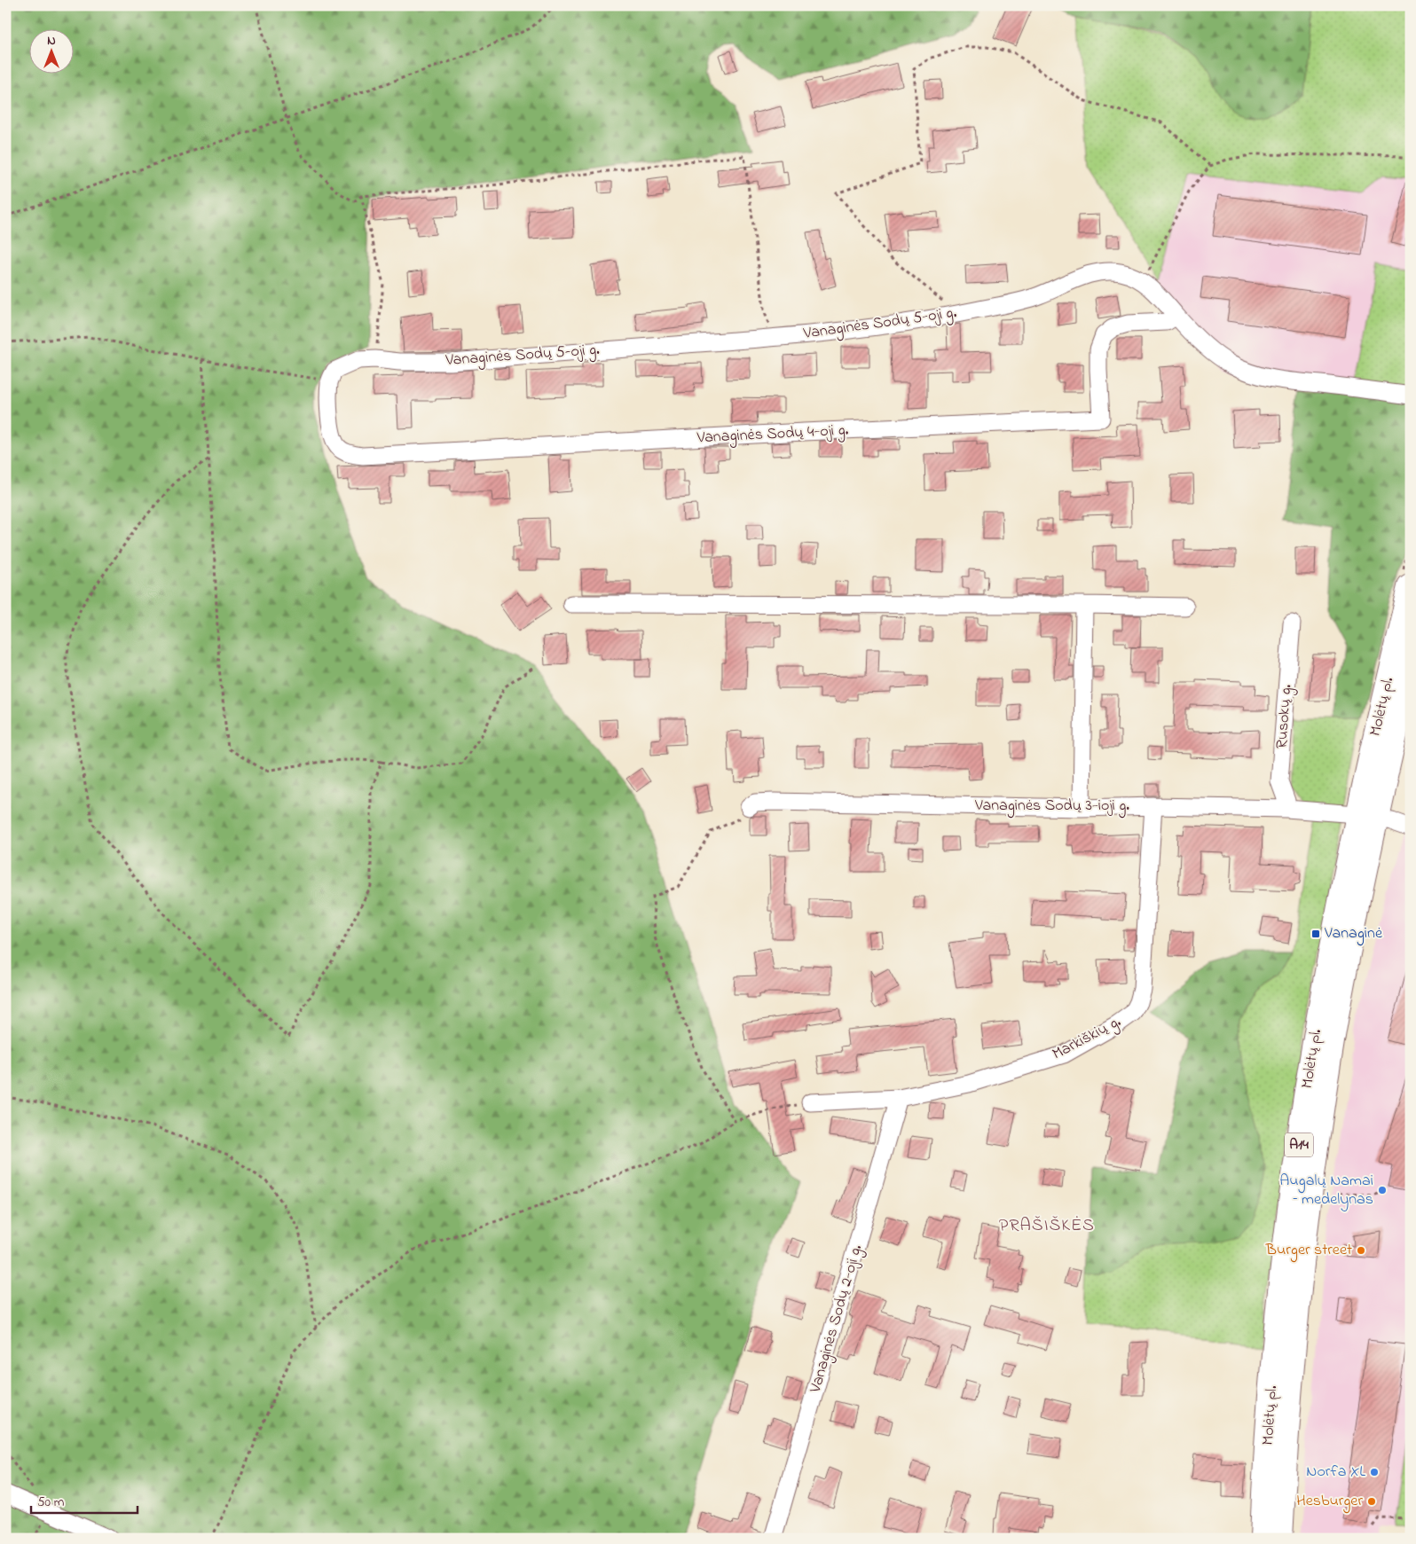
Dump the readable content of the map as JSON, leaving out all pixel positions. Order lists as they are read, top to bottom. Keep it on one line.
{"streets":{"highway":["Molėtų pl.","A14"],"street":["Vanaginės Sodų 5-oji g.","Vanaginės Sodų 4-oji g.","Rusokų g.","Vanaginės Sodų 3-ioji g.","Markiškių g.","Vanaginės Sodų 2-oji g."]},"crossings":[["Vanaginės Sodų 5-oji g.","Vanaginės Sodų 4-oji g."],["Molėtų pl.","Vanaginės Sodų 3-ioji g."],["Rusokų g.","Vanaginės Sodų 3-ioji g."],["Vanaginės Sodų 3-ioji g.","Markiškių g."],["Markiškių g.","Vanaginės Sodų 2-oji g."]],"districts":["PRAŠIŠKĖS"],"places":{"transit":["Vanaginė"],"other":["Augalų Namai – medelynas","Burger street","Norfa XL","Hesburger"]},"scale_bar":"50 m","north":"top"}
